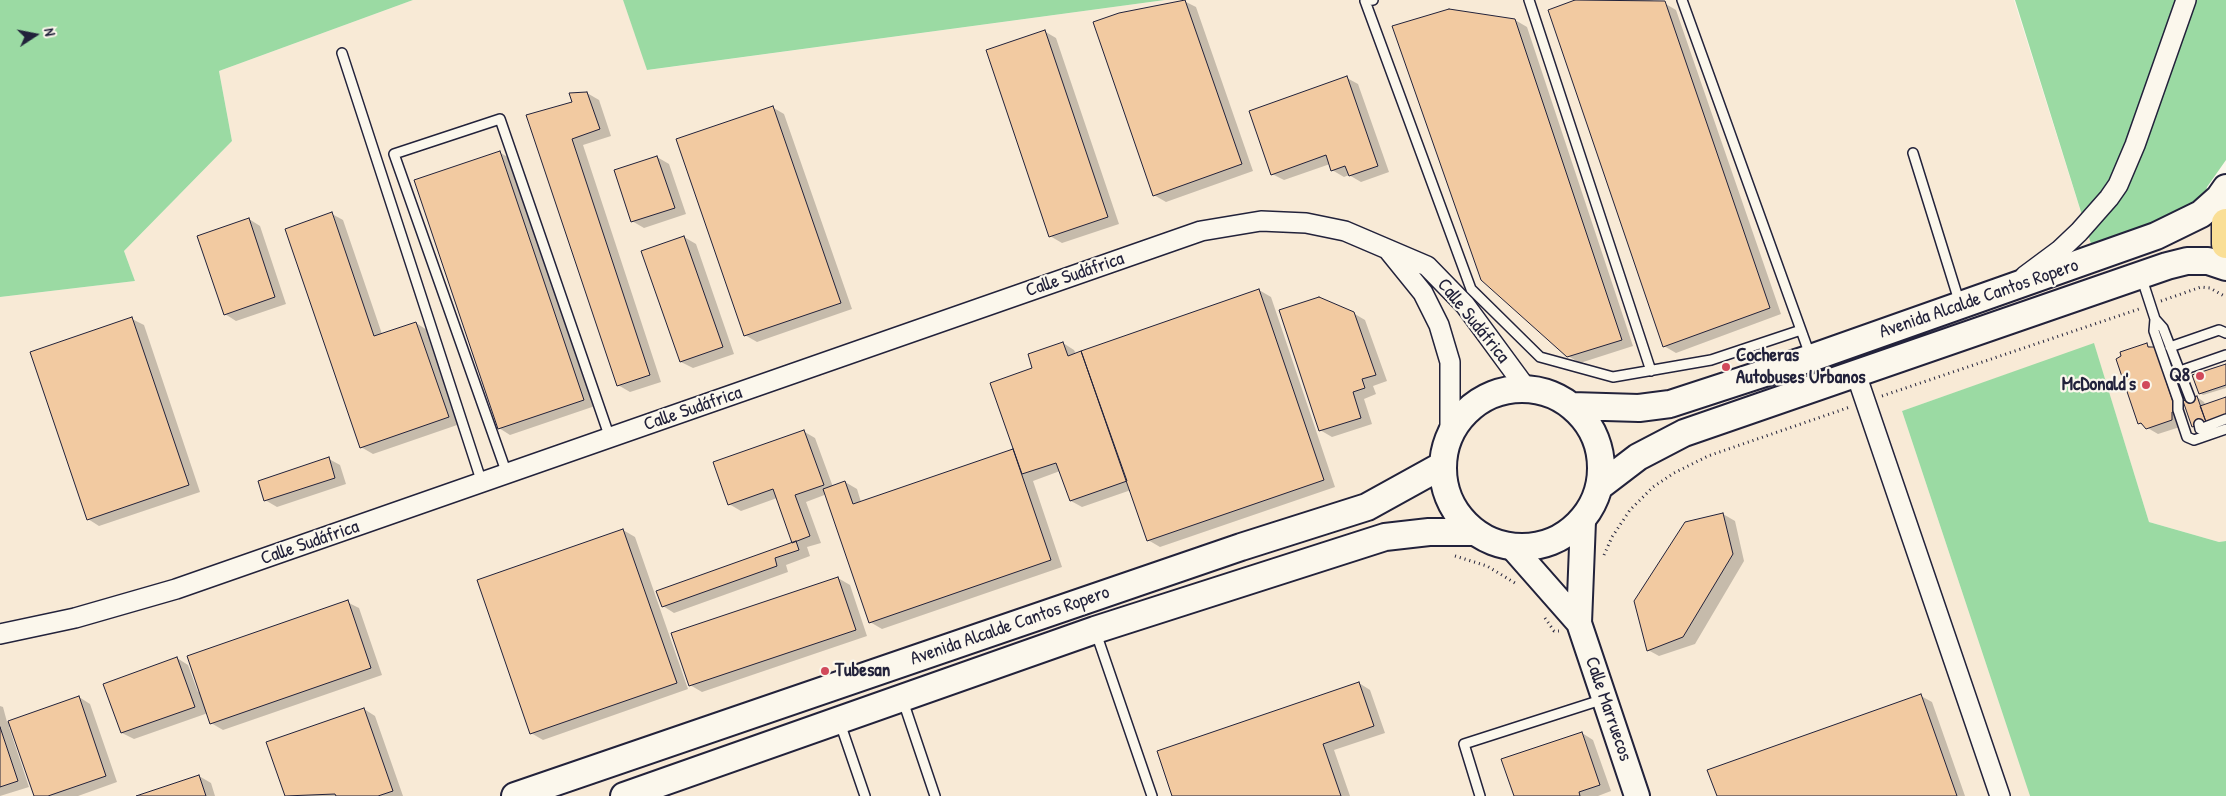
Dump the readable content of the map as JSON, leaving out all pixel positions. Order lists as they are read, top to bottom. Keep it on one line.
{"streets":{"main road":["Avenida Alcalde Cantos Ropero"],"street":["Calle Sudáfrica","Calle Marruecos"]},"crossings":[["Calle Sudáfrica","Avenida Alcalde Cantos Ropero"],["Calle Sudáfrica","Calle Marruecos"],["Avenida Alcalde Cantos Ropero","Calle Marruecos"]],"places":["Cocheras Autobuses Urbanos","Q8","McDonald's","Tubesan"],"north":"right"}
